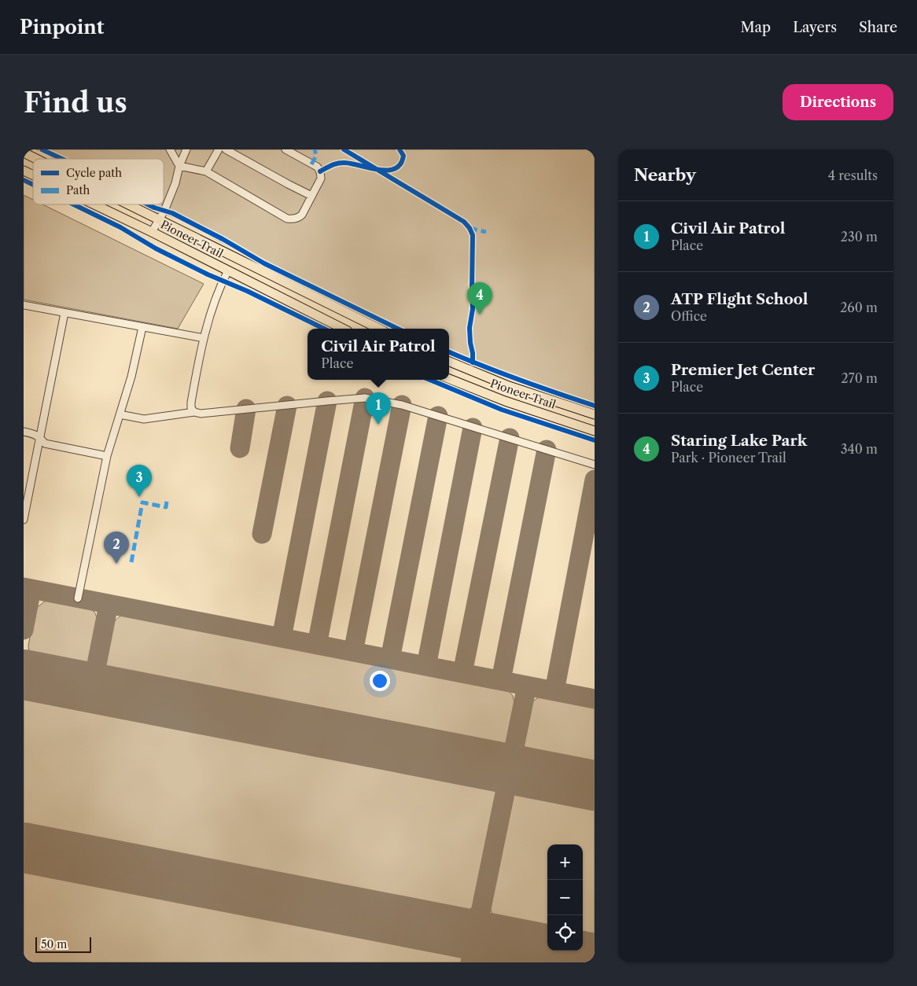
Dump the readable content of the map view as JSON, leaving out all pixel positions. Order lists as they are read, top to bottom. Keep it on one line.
{"streets":{"main road":["Pioneer Trail"]},"legend":["Cycle path","Path"],"scale_bar":"50 m","page":{"header":"Pinpoint","nav":["Map","Layers","Share"],"buttons":"Directions","title":"Find us","heading":["Nearby","4 results"],"list":[{"mark":"1","name":"Civil Air Patrol","note":"Place","value":"230 m"},{"mark":"2","name":"ATP Flight School","note":"Office","value":"260 m"},{"mark":"3","name":"Premier Jet Center","note":"Place","value":"270 m"},{"mark":"4","name":"Staring Lake Park","note":"Park · Pioneer Trail","value":"340 m"}],"pins":["4","1","3","2"],"popup":["Civil Air Patrol","Place"],"map_buttons":["+","−"],"scale":"50 m"}}
